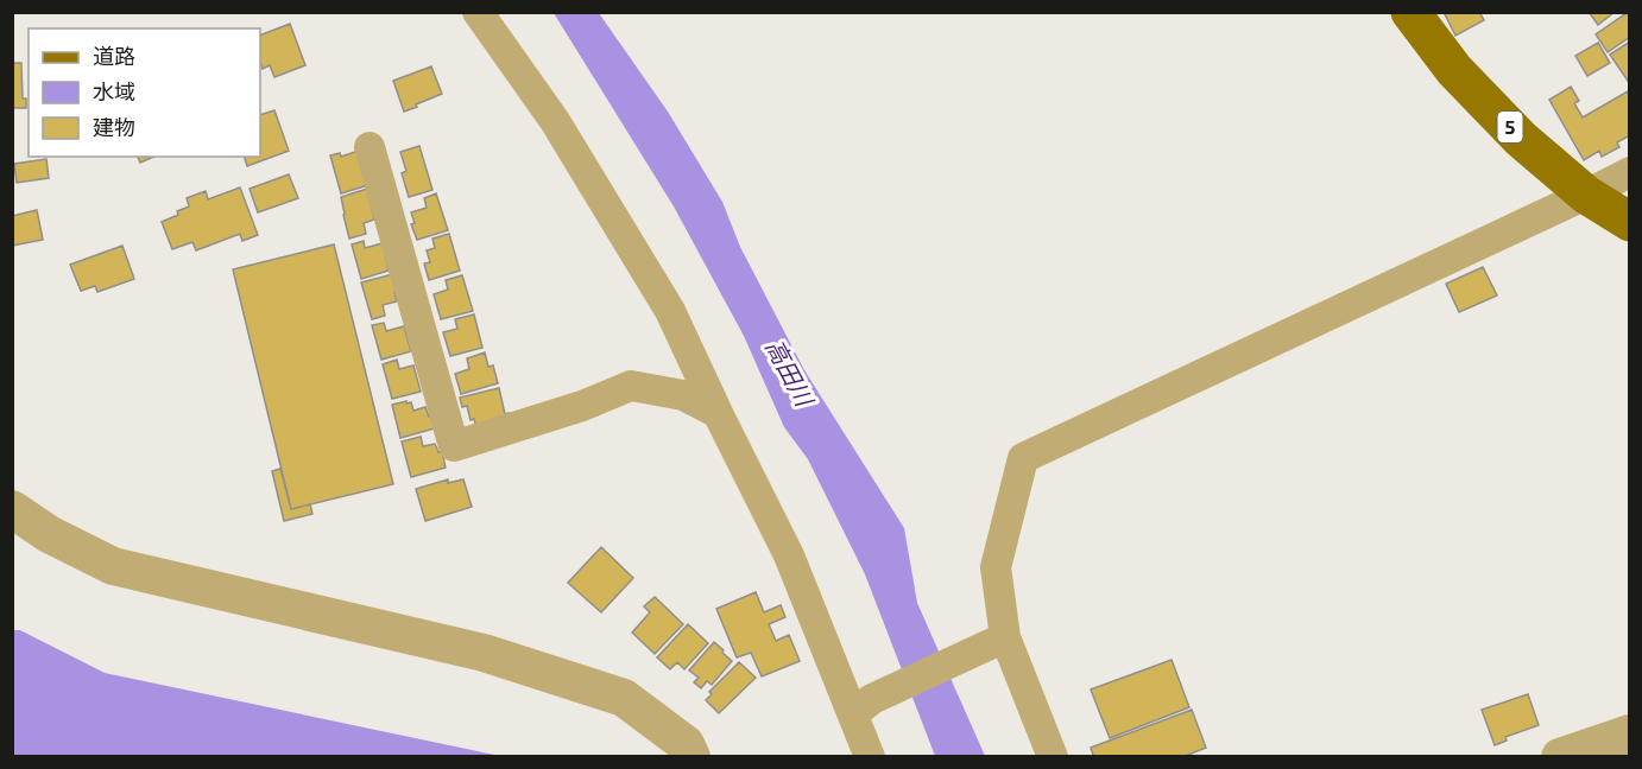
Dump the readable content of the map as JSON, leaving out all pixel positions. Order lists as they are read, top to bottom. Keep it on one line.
{"streets":{"main road":["5"]},"water":["高田川"],"legend":["道路","水域","建物"]}
